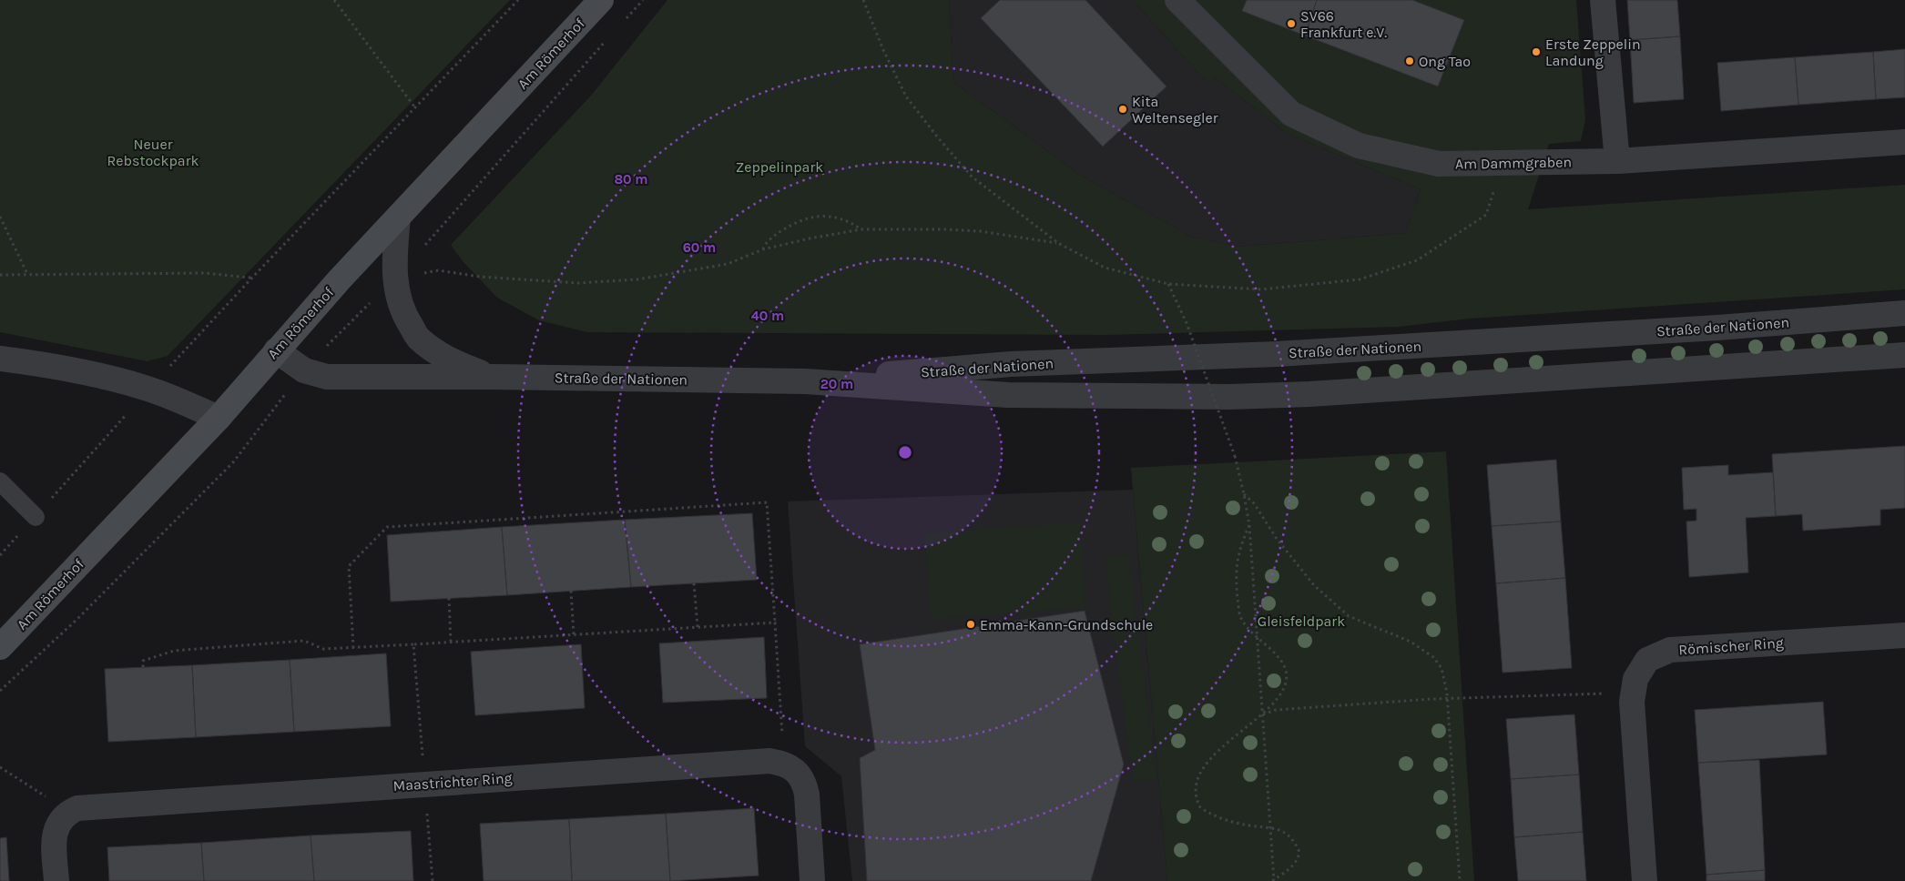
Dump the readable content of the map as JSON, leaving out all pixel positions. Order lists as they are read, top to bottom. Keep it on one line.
{"streets":{"main road":["Am Römerhof"],"street":["Am Dammgraben","Straße der Nationen","Römischer Ring","Maastrichter Ring"]},"crossings":[["Am Römerhof","Straße der Nationen"]],"parks":["Neuer Rebstockpark","Zeppelinpark","Gleisfeldpark"],"places":["SV66 Frankfurt e.V.","Erste Zeppelin Landung","Ong Tao","Kita Weltensegler","Emma-Kann-Grundschule"],"rings":["80 m","60 m","40 m","20 m"]}
